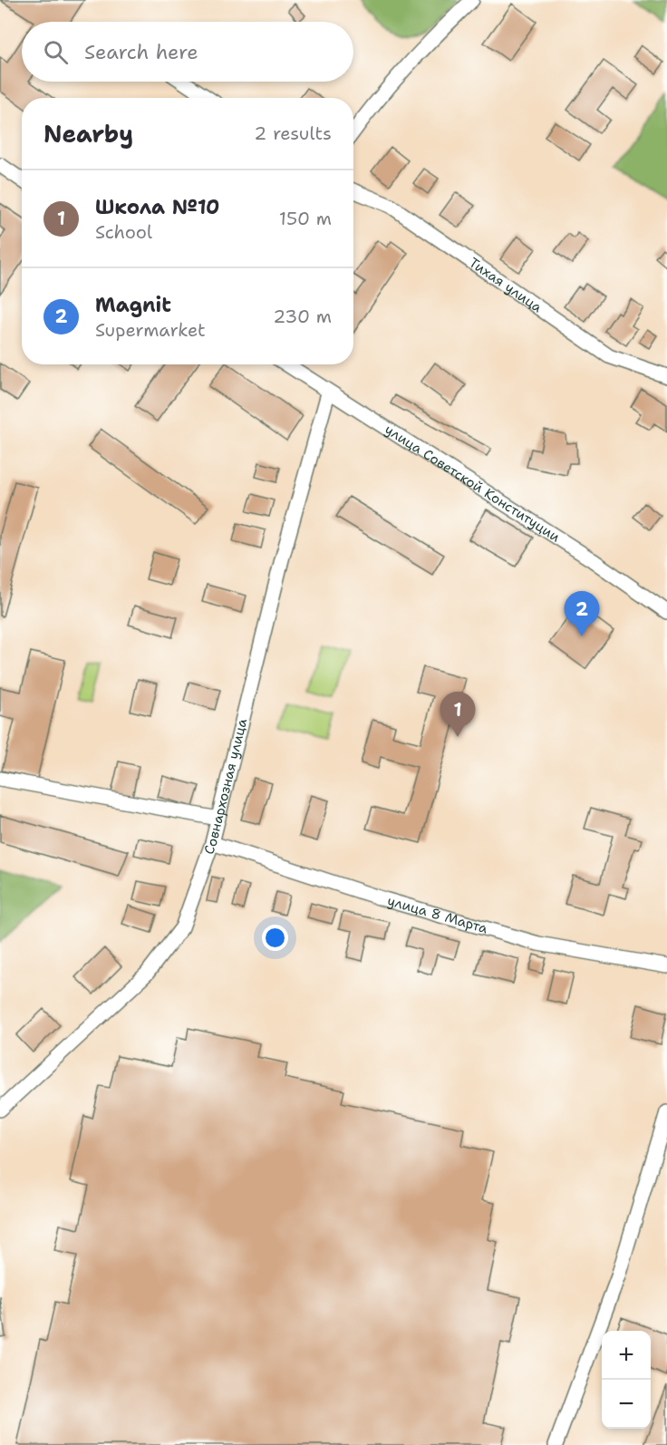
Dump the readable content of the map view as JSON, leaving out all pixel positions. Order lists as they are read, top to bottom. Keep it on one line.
{"streets":{"street":["Тихая улица","улица Советской Конституции","Совнархозная улица","улица 8 Марта"]},"crossings":[["улица Советской Конституции","Совнархозная улица"],["Совнархозная улица","улица 8 Марта"]],"page":{"search":"Search here","heading":["Nearby","2 results"],"list":[{"mark":"1","name":"Школа №10","note":"School","value":"150 m"},{"mark":"2","name":"Magnit","note":"Supermarket","value":"230 m"}],"pins":["2","1"],"map_buttons":["+","−"]}}
